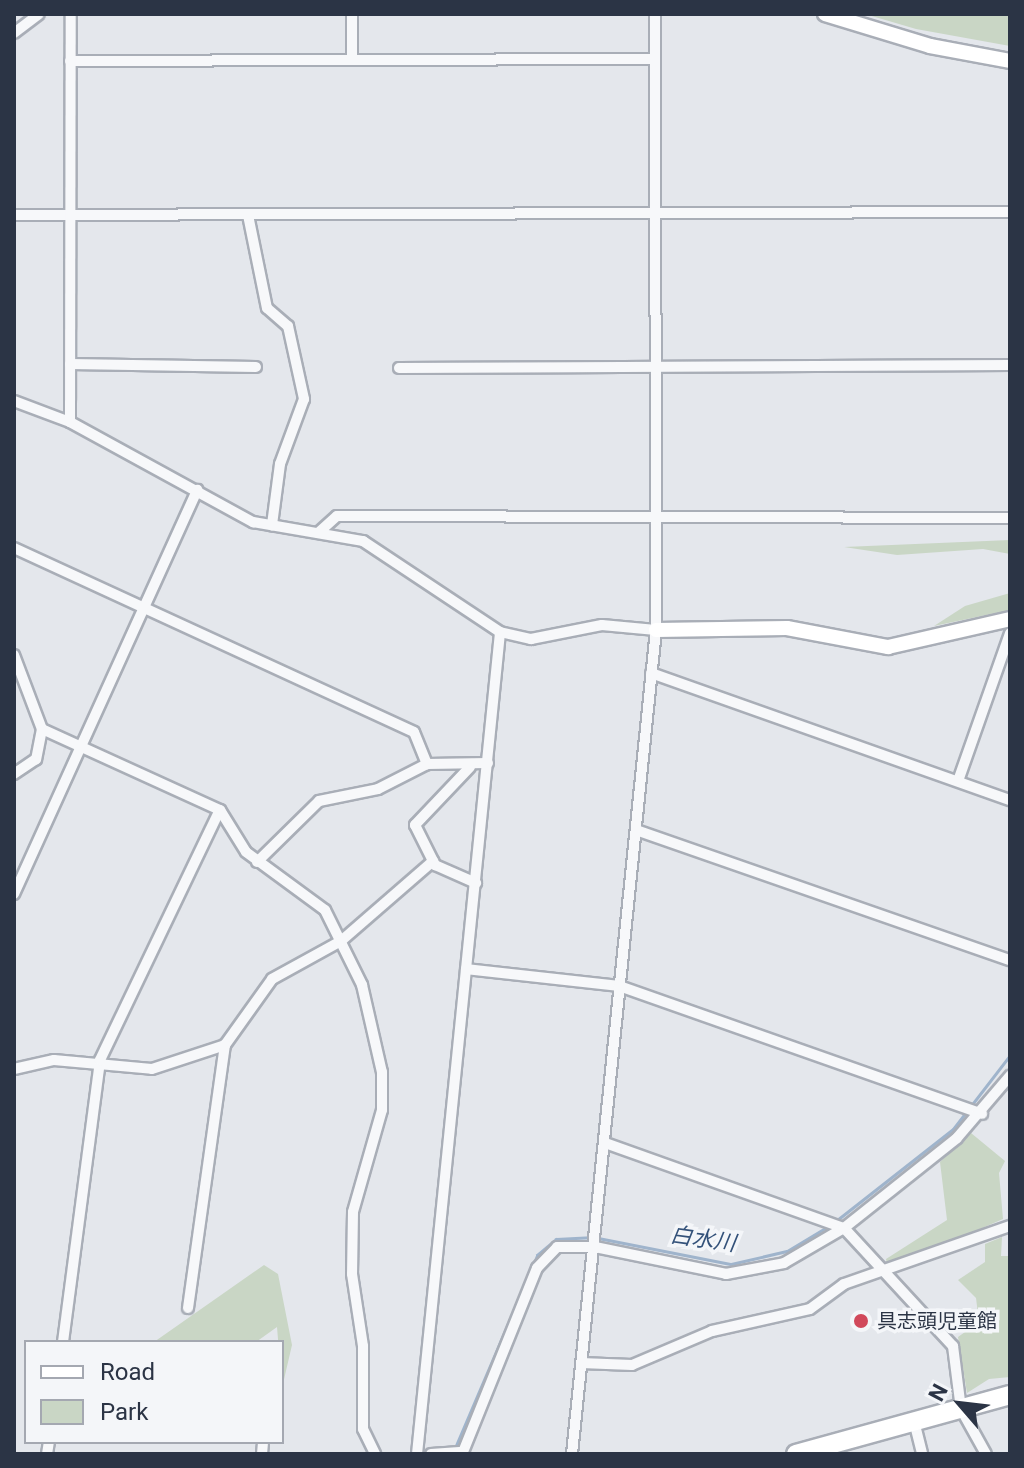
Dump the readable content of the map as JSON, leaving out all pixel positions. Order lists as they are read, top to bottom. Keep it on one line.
{"water":["白水川"],"places":["具志頭児童館"],"legend":["Road","Park"],"north":"top left"}
